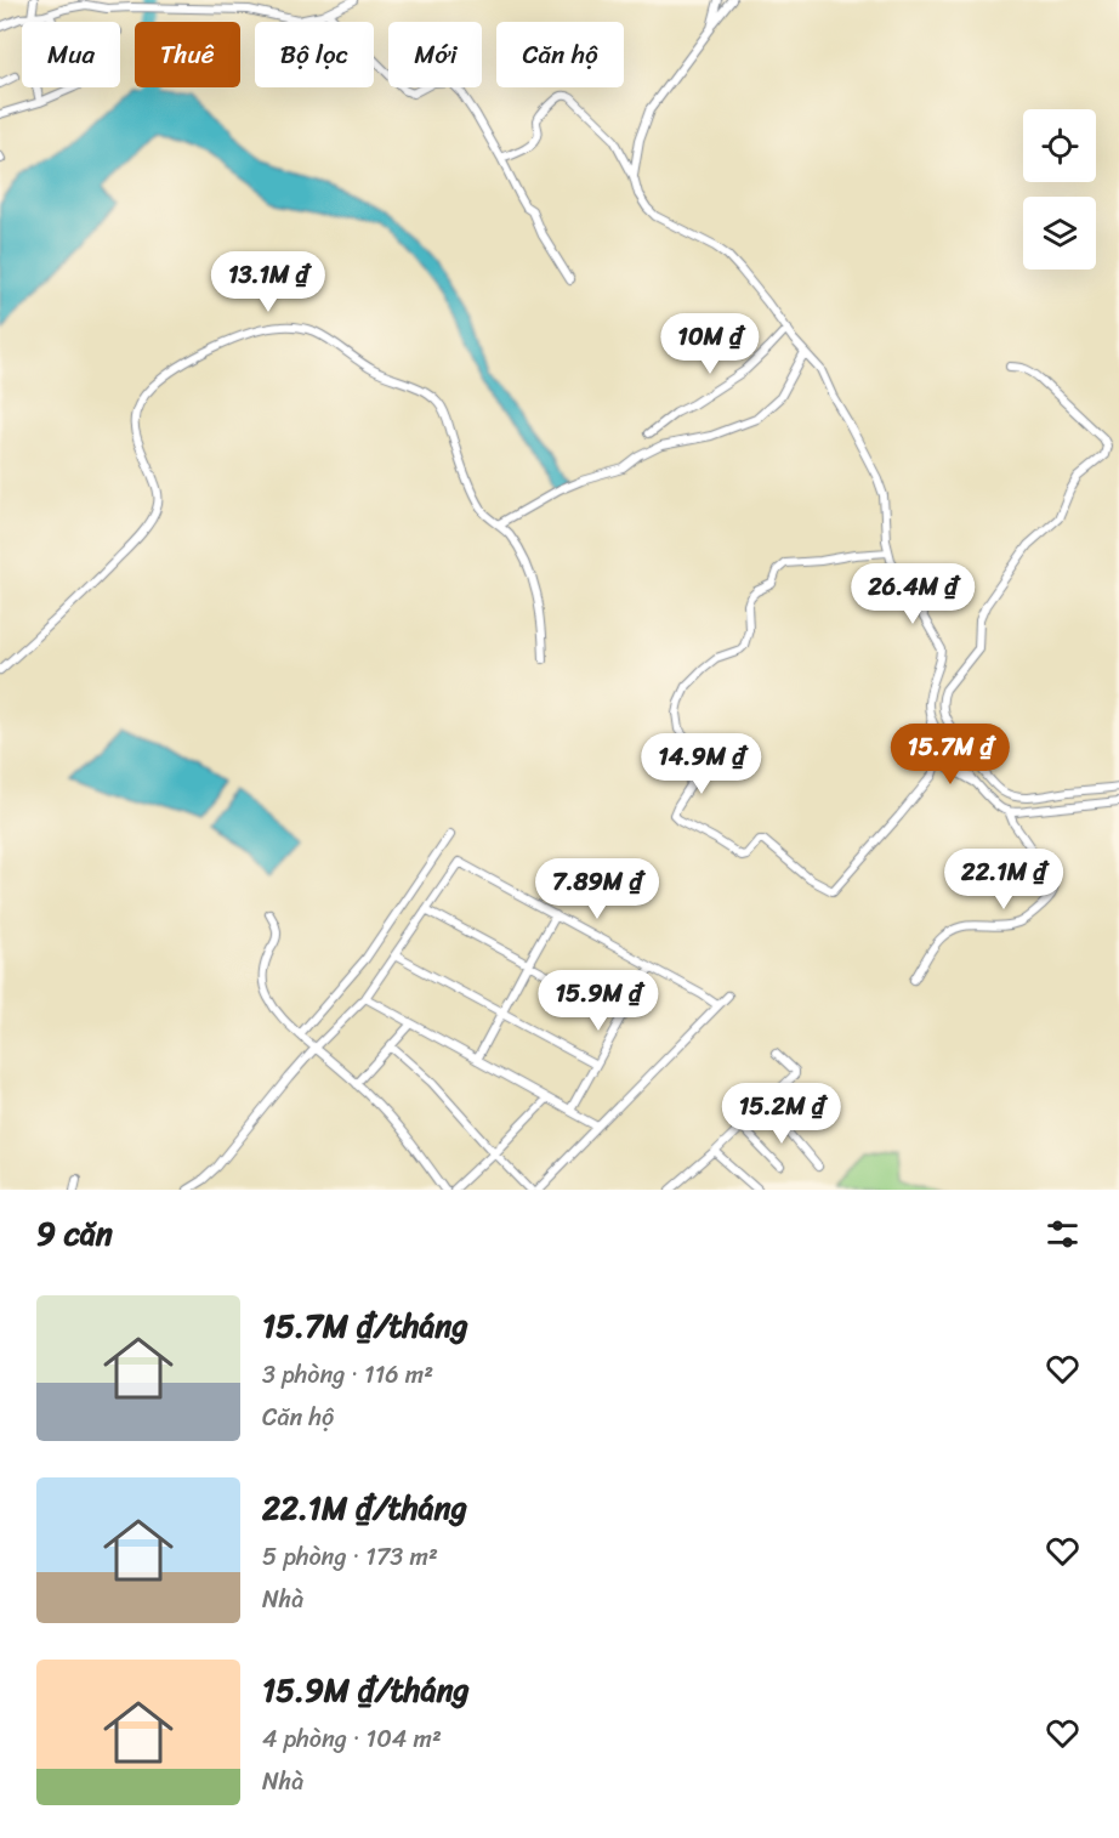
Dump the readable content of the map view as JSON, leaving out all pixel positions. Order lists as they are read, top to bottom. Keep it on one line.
{"page":{"chip":["Mua","Thuê","Bộ lọc","Mới","Căn hộ"],"price":["13.1M ₫","10M ₫","26.4M ₫","15.7M ₫","14.9M ₫","22.1M ₫","7.89M ₫","15.9M ₫","15.2M ₫"],"heading":"9 căn","list":[{"name":"15.7M ₫/tháng","note":"3 phòng · 116 m² · Căn hộ"},{"name":"22.1M ₫/tháng","note":"5 phòng · 173 m² · Nhà"},{"name":"15.9M ₫/tháng","note":"4 phòng · 104 m² · Nhà"}]}}
